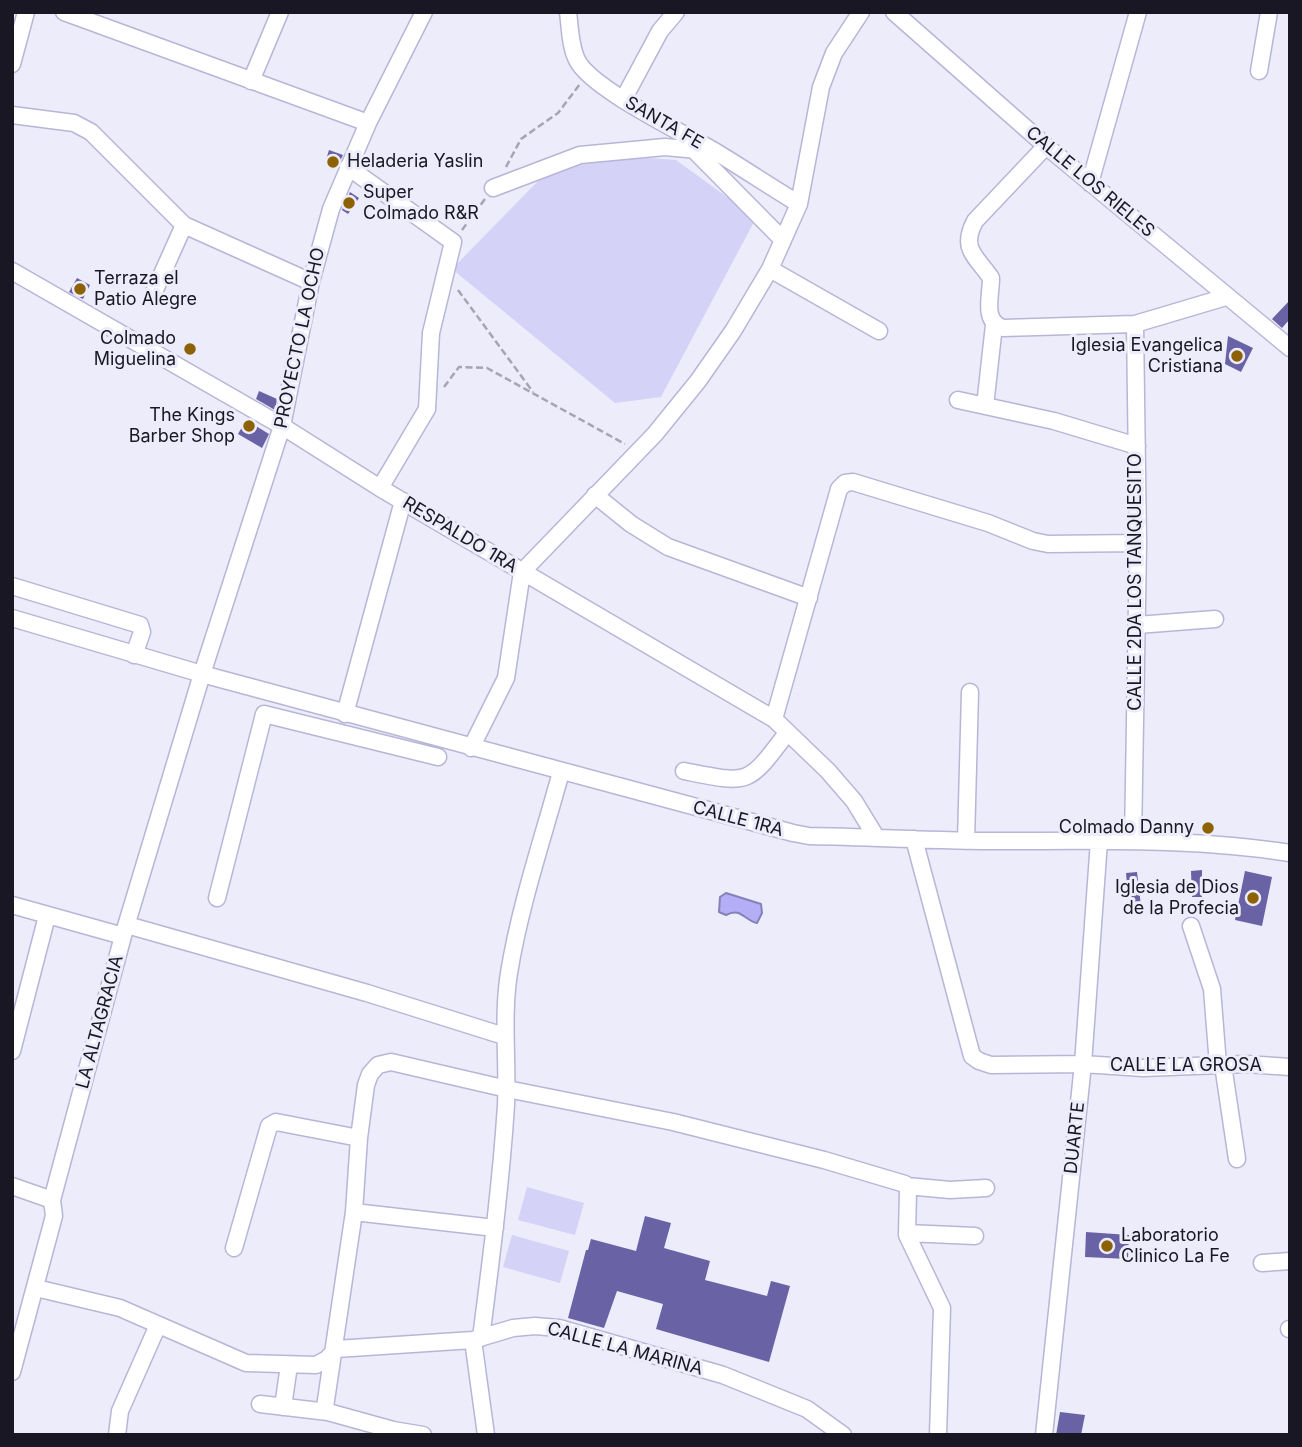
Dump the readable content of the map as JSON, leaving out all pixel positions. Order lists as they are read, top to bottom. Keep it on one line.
{"streets":{"street":["SANTA FE","CALLE LOS RIELES","PROYECTO LA OCHO","RESPALDO 1RA","CALLE 2DA LOS TANQUESITO","CALLE 1RA","LA ALTAGRACIA","CALLE LA GROSA","DUARTE","CALLE LA MARINA"]},"crossings":[["PROYECTO LA OCHO","RESPALDO 1RA"],["PROYECTO LA OCHO","CALLE 1RA"],["PROYECTO LA OCHO","LA ALTAGRACIA"],["RESPALDO 1RA","CALLE 1RA"],["CALLE 2DA LOS TANQUESITO","CALLE 1RA"],["CALLE 1RA","LA ALTAGRACIA"],["CALLE 1RA","CALLE LA GROSA"],["CALLE 1RA","DUARTE"],["LA ALTAGRACIA","CALLE LA MARINA"],["CALLE LA GROSA","DUARTE"]],"places":["Heladeria Yaslin","Super Colmado R&R","Terraza el Patio Alegre","Colmado Miguelina","Iglesia Evangelica Cristiana","The Kings Barber Shop","Colmado Danny","Iglesia de Dios de la Profecia","Laboratorio Clinico La Fe"]}
